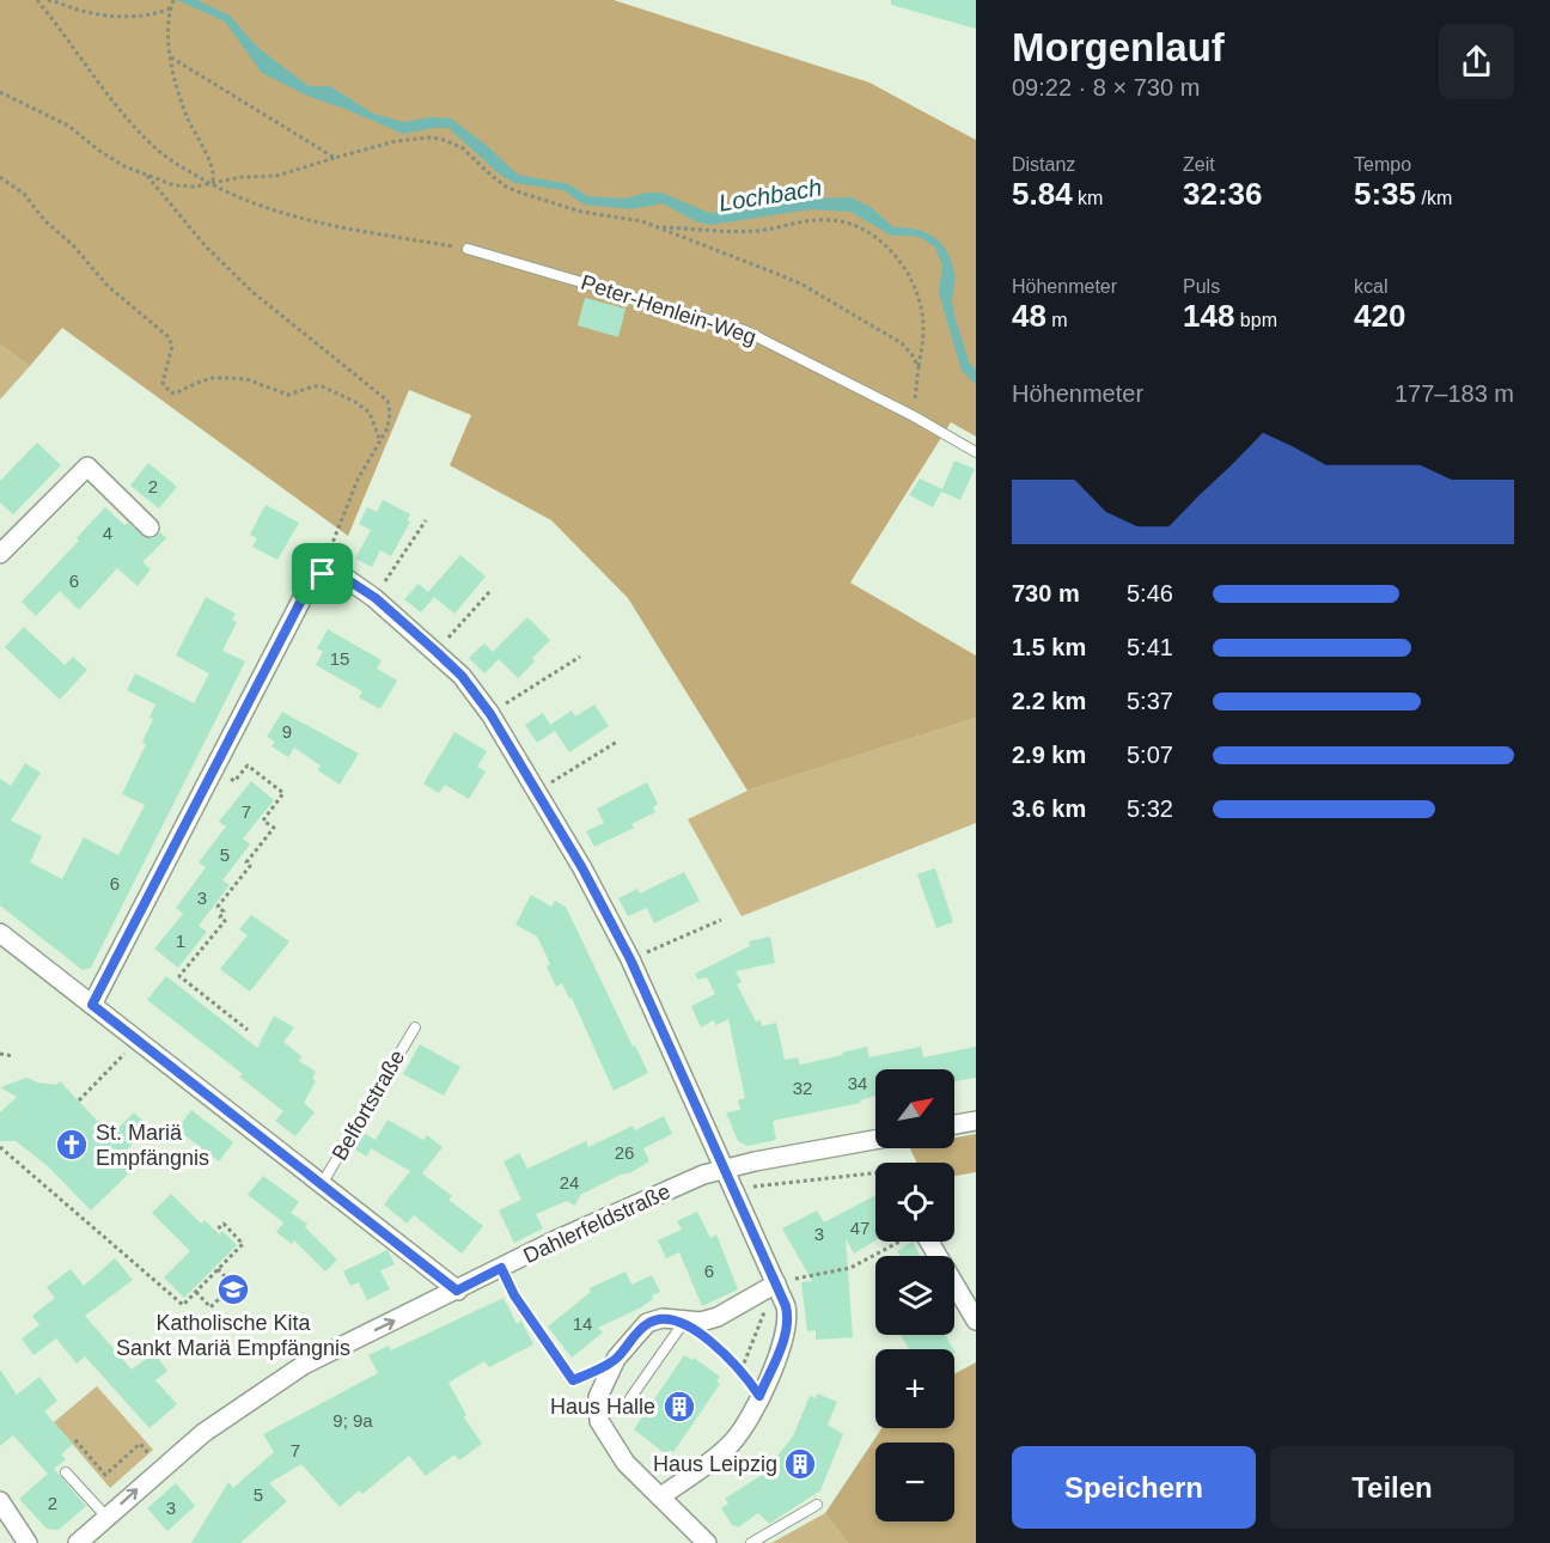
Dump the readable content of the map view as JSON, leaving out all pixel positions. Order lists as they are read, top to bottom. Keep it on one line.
{"streets":{"street":["Dahlerfeldstraße"],"lane":["Peter-Henlein-Weg","Belfortstraße"]},"one_way":["Dahlerfeldstraße"],"water":["Lochbach"],"places":{"church":["St. Mariä Empfängnis"],"school or university":["Katholische Kita Sankt Mariä Empfängnis"],"building":["Haus Halle","Haus Leipzig"]},"house_numbers":["2","4","6","15","9","7","5","6","3","1","34","32","26","24","47","3","6","14","9; 9a","7","5","2","3"],"north":"top right","page":{"heading":["Morgenlauf","09:22 · 8 × 730 m"],"stats":[["Distanz","5.84 km"],["Zeit","32:36"],["Tempo","5:35 /km"],["Höhenmeter","48 m"],["Puls","148 bpm"],["kcal","420"]],"chart":["Höhenmeter","177–183 m"],"list":[{"name":"730 m","note":"5:46"},{"name":"1.5 km","note":"5:41"},{"name":"2.2 km","note":"5:37"},{"name":"2.9 km","note":"5:07"},{"name":"3.6 km","note":"5:32"}],"map_buttons":["+","−"],"buttons":["Speichern","Teilen"]}}
